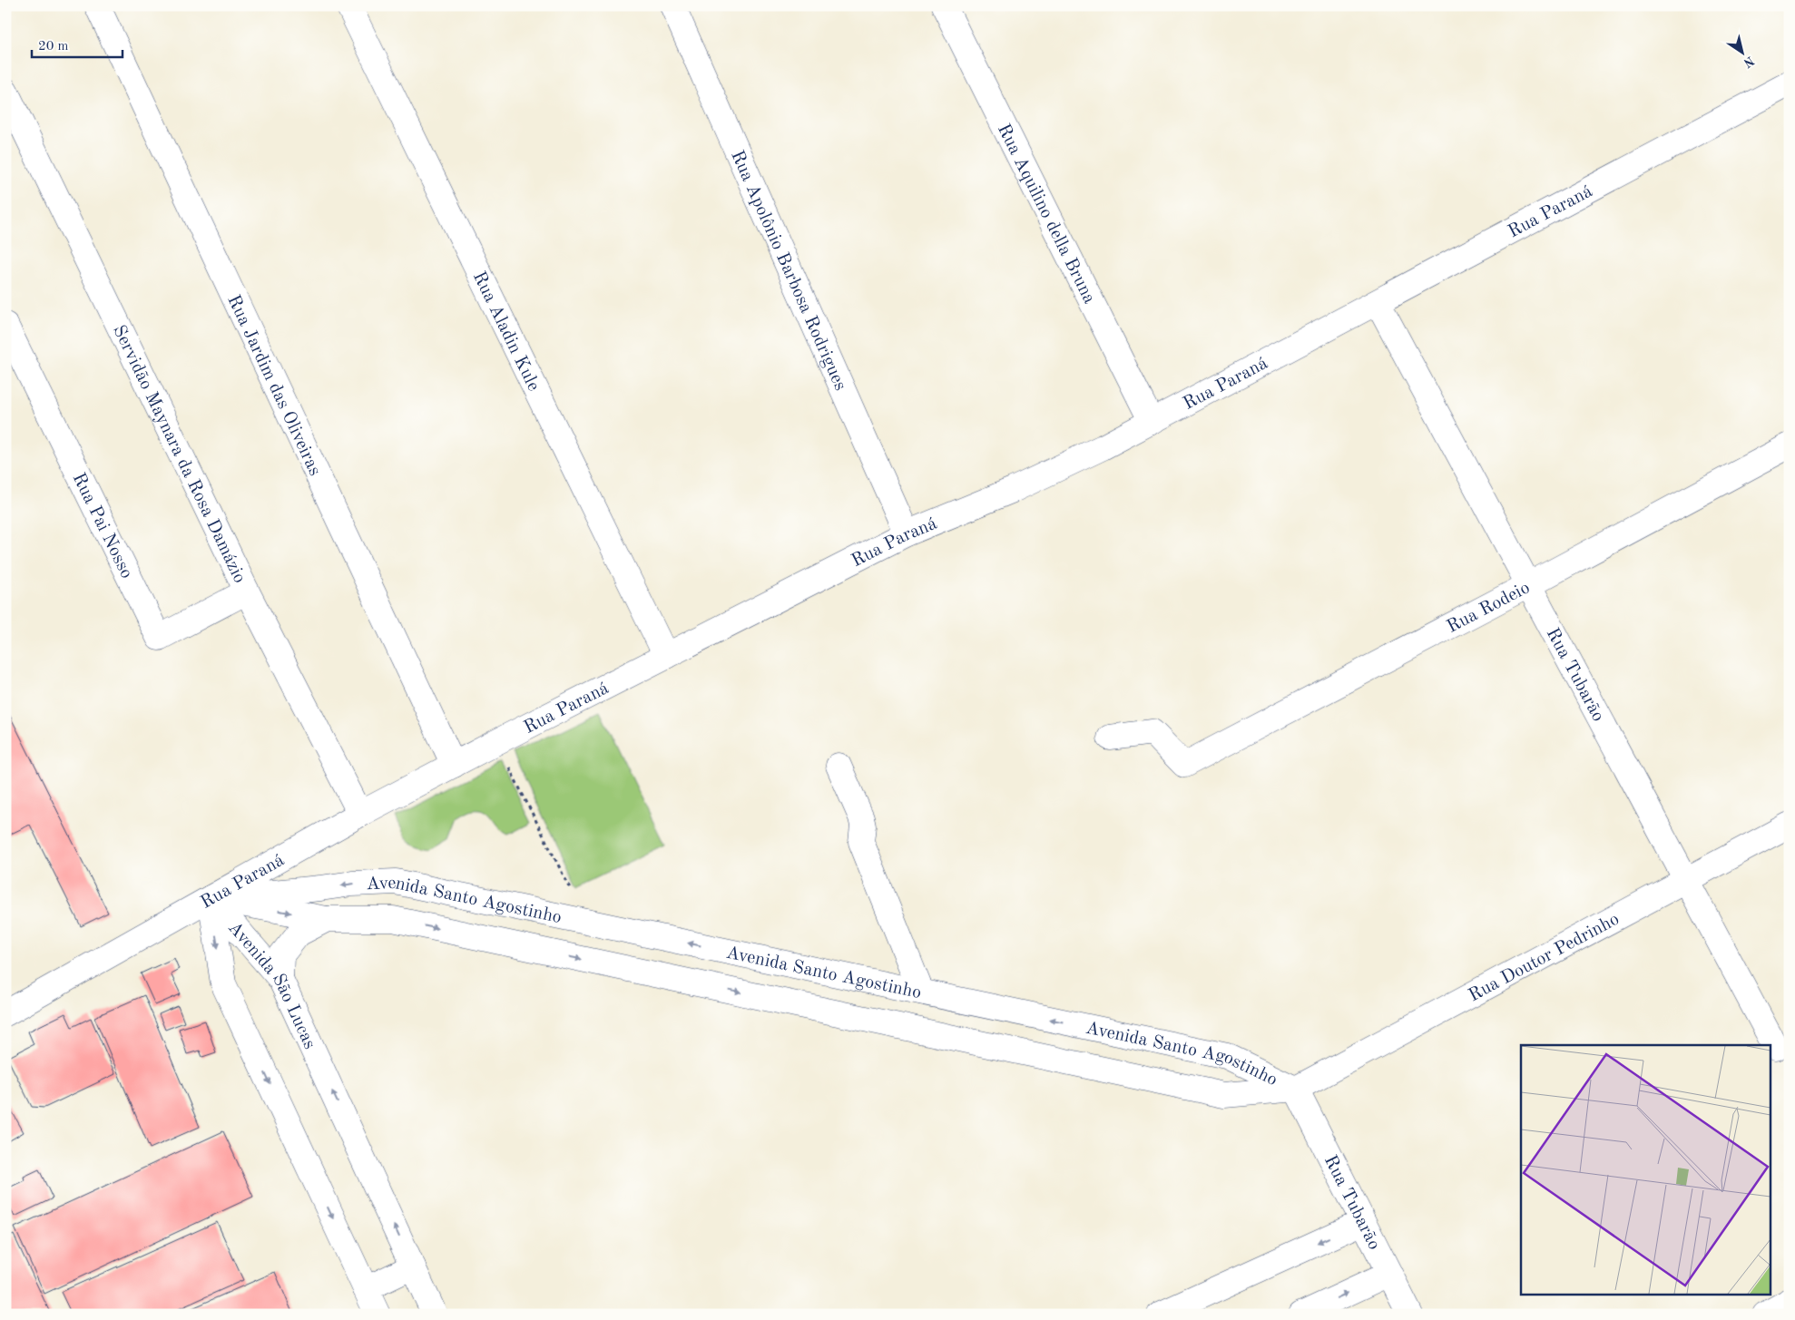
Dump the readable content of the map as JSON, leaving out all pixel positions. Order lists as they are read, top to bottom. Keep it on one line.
{"streets":{"street":["Rua Paraná","Rua Aquilino della Bruna","Rua Apolônio Barbosa Rodrigues","Rua Aladin Kule","Rua Jardim das Oliveiras","Servidão Maynara da Rosa Damázio","Rua Pai Nosso","Rua Rodeio","Rua Tubarão","Avenida Santo Agostinho","Rua Doutor Pedrinho","Avenida São Lucas"]},"crossings":[["Rua Paraná","Rua Aquilino della Bruna"],["Rua Paraná","Rua Apolônio Barbosa Rodrigues"],["Rua Paraná","Rua Aladin Kule"],["Rua Paraná","Rua Jardim das Oliveiras"],["Rua Paraná","Servidão Maynara da Rosa Damázio"],["Rua Paraná","Rua Tubarão"],["Rua Paraná","Avenida Santo Agostinho"],["Rua Paraná","Avenida São Lucas"],["Servidão Maynara da Rosa Damázio","Rua Pai Nosso"],["Rua Rodeio","Rua Tubarão"],["Rua Tubarão","Avenida Santo Agostinho"],["Rua Tubarão","Rua Doutor Pedrinho"],["Avenida Santo Agostinho","Rua Doutor Pedrinho"],["Avenida Santo Agostinho","Avenida São Lucas"]],"scale_bar":"20 m","north":"bottom right"}
